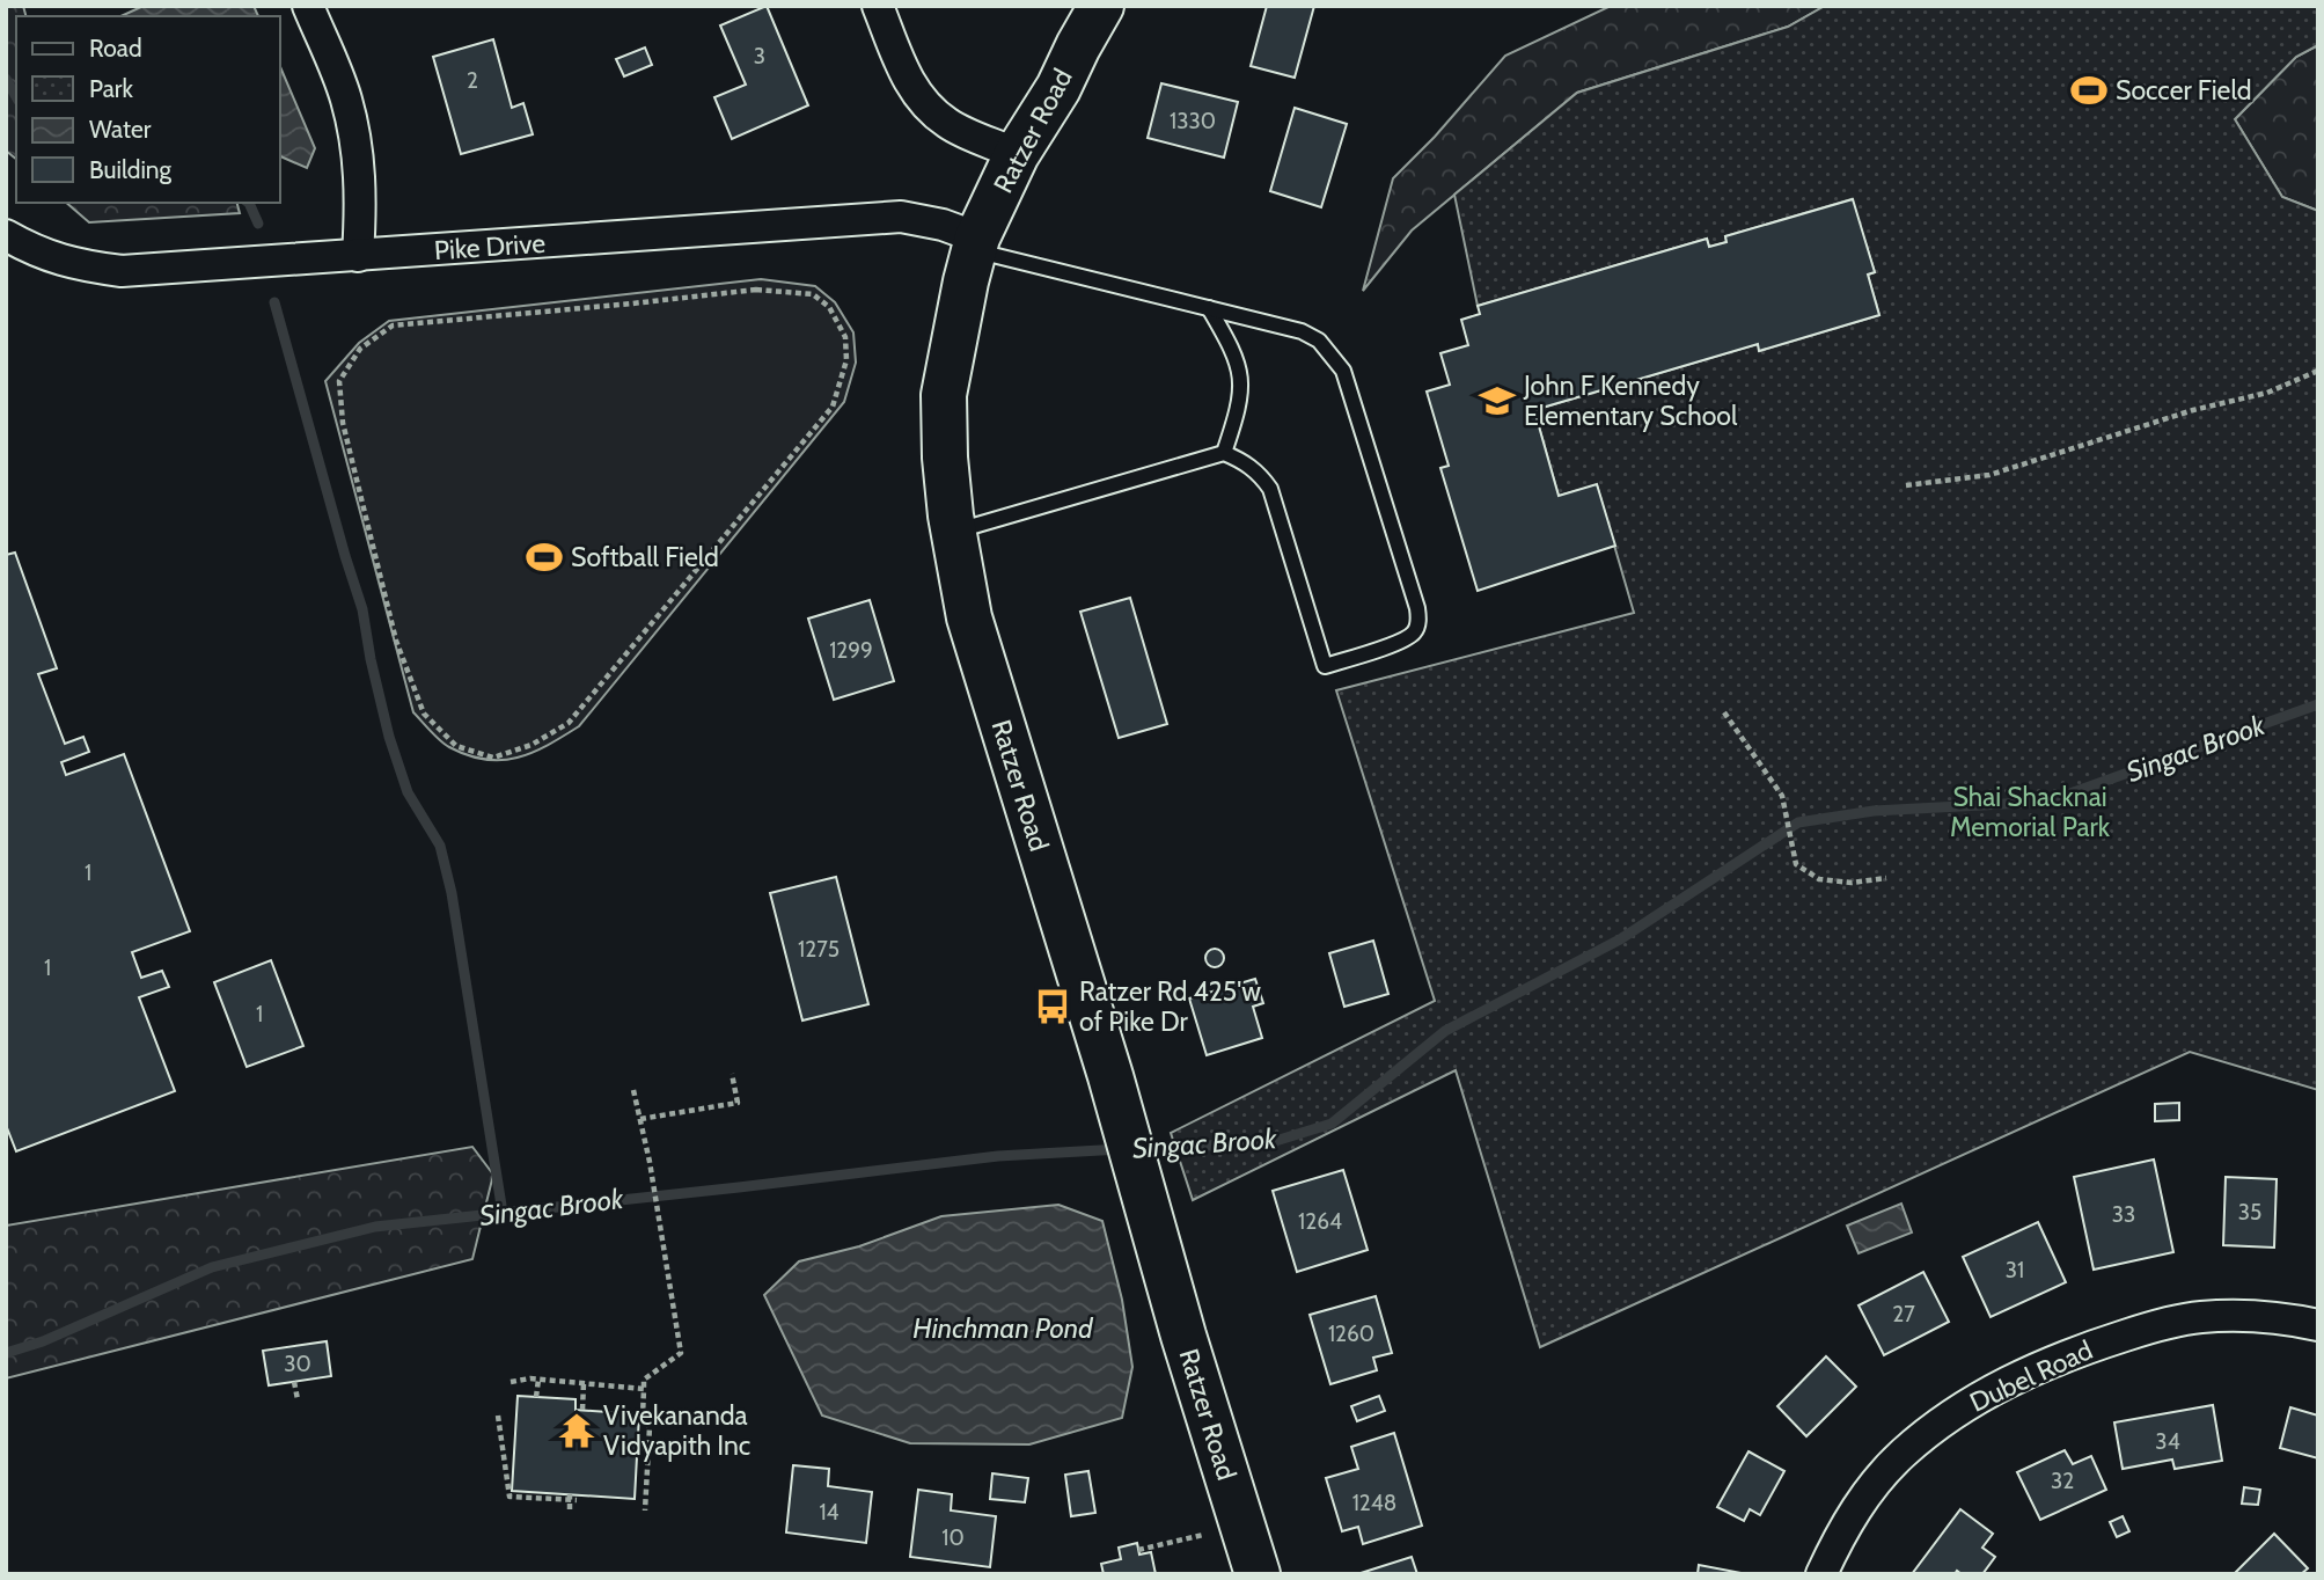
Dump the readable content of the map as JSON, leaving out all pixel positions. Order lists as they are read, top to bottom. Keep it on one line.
{"streets":{"main road":["Ratzer Road"],"street":["Pike Drive","Dubel Road"]},"crossings":[["Ratzer Road","Pike Drive"]],"water":["Singac Brook","Hinchman Pond"],"parks":["Shai Shacknai Memorial Park"],"places":{"sports":["Soccer Field","Softball Field"],"school or university":["John F Kennedy Elementary School"],"bus stop":["Ratzer Rd 425'w of Pike Dr"],"temple":["Vivekananda Vidyapith Inc"]},"house_numbers":["3","2","1330","1299","1","1275","1","1","35","33","1264","31","27","1260","30","34","32","1248","14","10"],"legend":["Road","Park","Water","Building"]}
